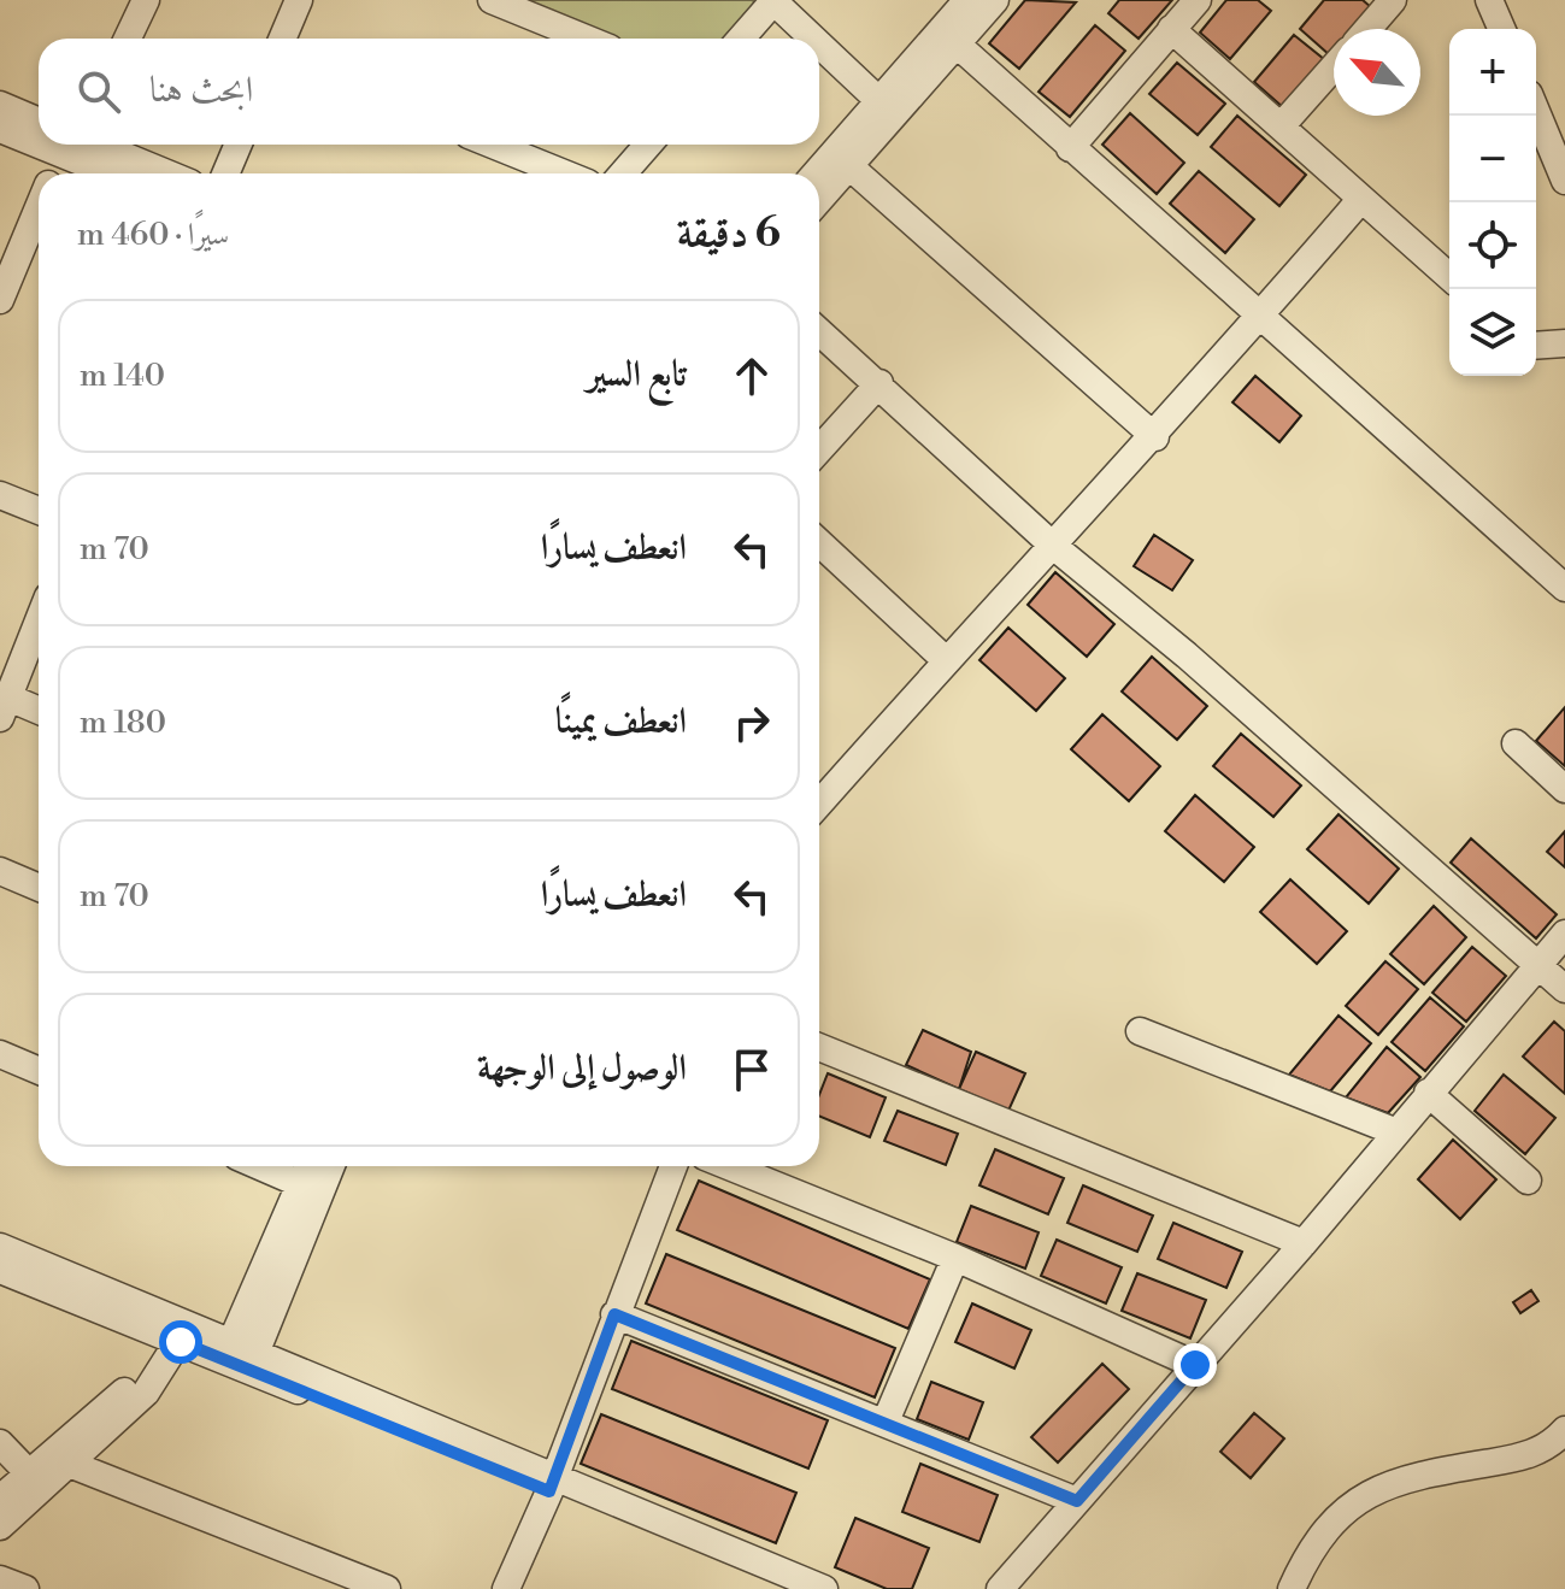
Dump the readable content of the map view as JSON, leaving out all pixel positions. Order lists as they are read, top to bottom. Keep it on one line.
{"north":"top left","page":{"map_buttons":["+","−"],"search":"ابحث هنا","heading":["6 دقيقة","سيرًا · 460 m"],"list":[["تابع السير","140 m"],["انعطف يسارًا","70 m"],["انعطف يمينًا","180 m"],["انعطف يسارًا","70 m"],"الوصول إلى الوجهة"]}}
